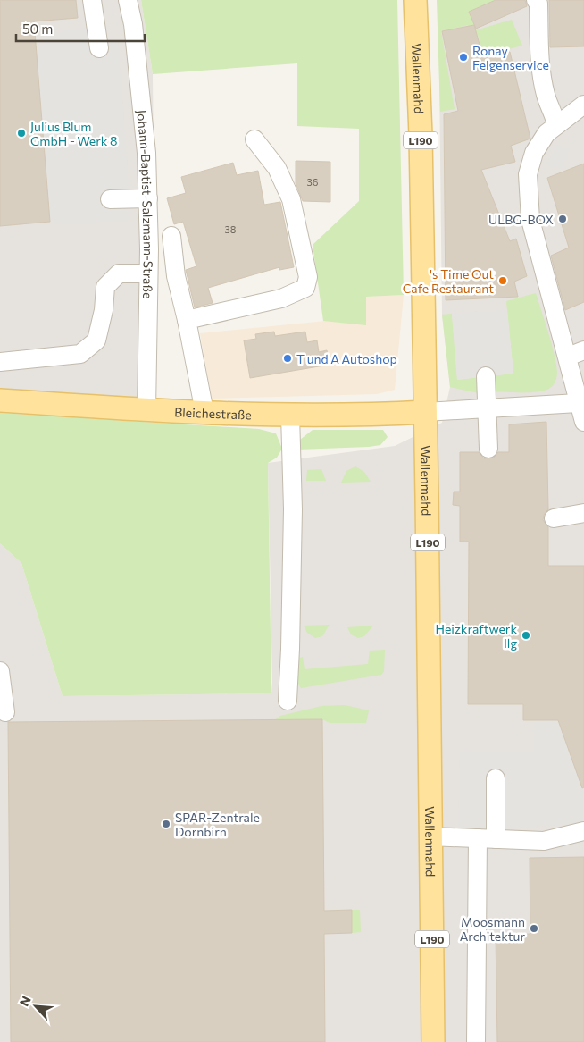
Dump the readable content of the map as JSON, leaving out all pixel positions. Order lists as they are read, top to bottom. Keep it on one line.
{"streets":{"main road":["Wallenmahd","L190","Bleichestraße"],"street":["Johann-Baptist-Salzmann-Straße"]},"crossings":[["Wallenmahd","Bleichestraße"],["Johann-Baptist-Salzmann-Straße","Bleichestraße"]],"places":["Ronay Felgenservice","Julius Blum GmbH - Werk 8","ULBG-BOX","'s Time Out Cafe Restaurant","T und A Autoshop","Heizkraftwerk Ilg","SPAR-Zentrale Dornbirn","Moosmann Architektur"],"house_numbers":["36","38"],"scale_bar":"50 m","north":"top left"}
